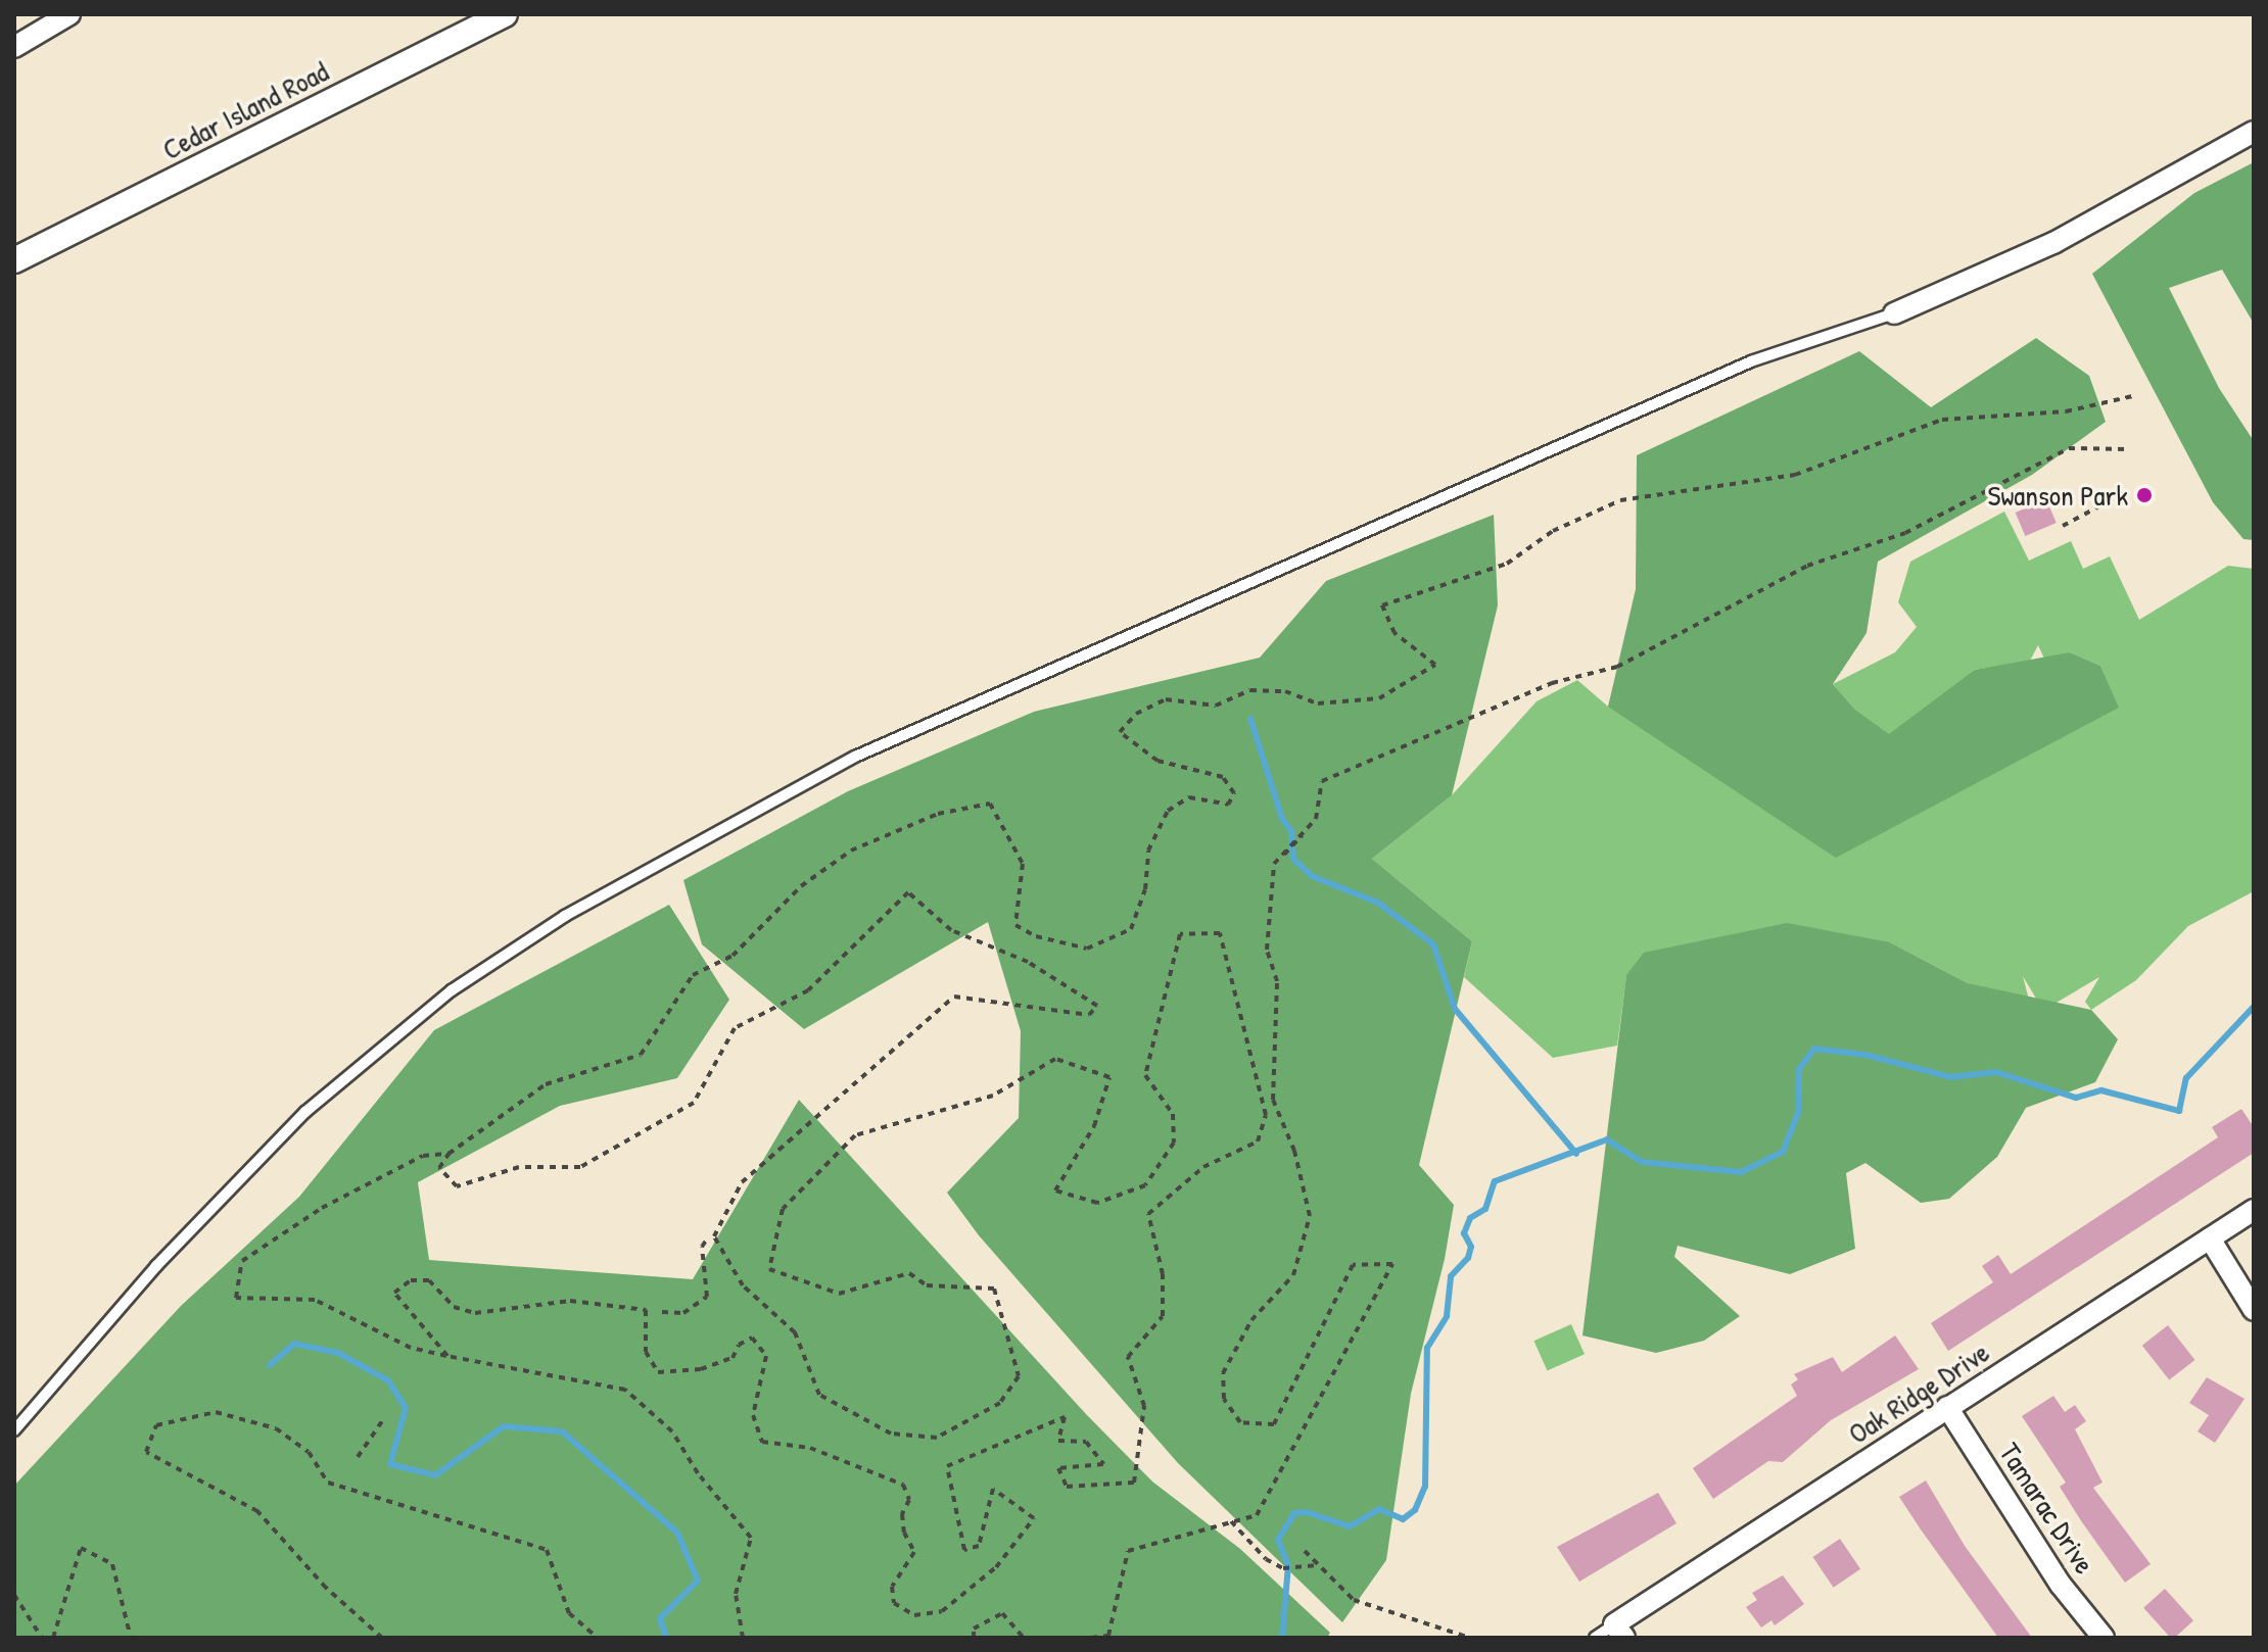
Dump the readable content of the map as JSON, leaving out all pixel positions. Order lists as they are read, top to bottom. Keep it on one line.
{"streets":{"street":["Cedar Island Road","Oak Ridge Drive","Tamarac Drive"]},"crossings":[["Oak Ridge Drive","Tamarac Drive"]],"places":["Swanson Park"]}
